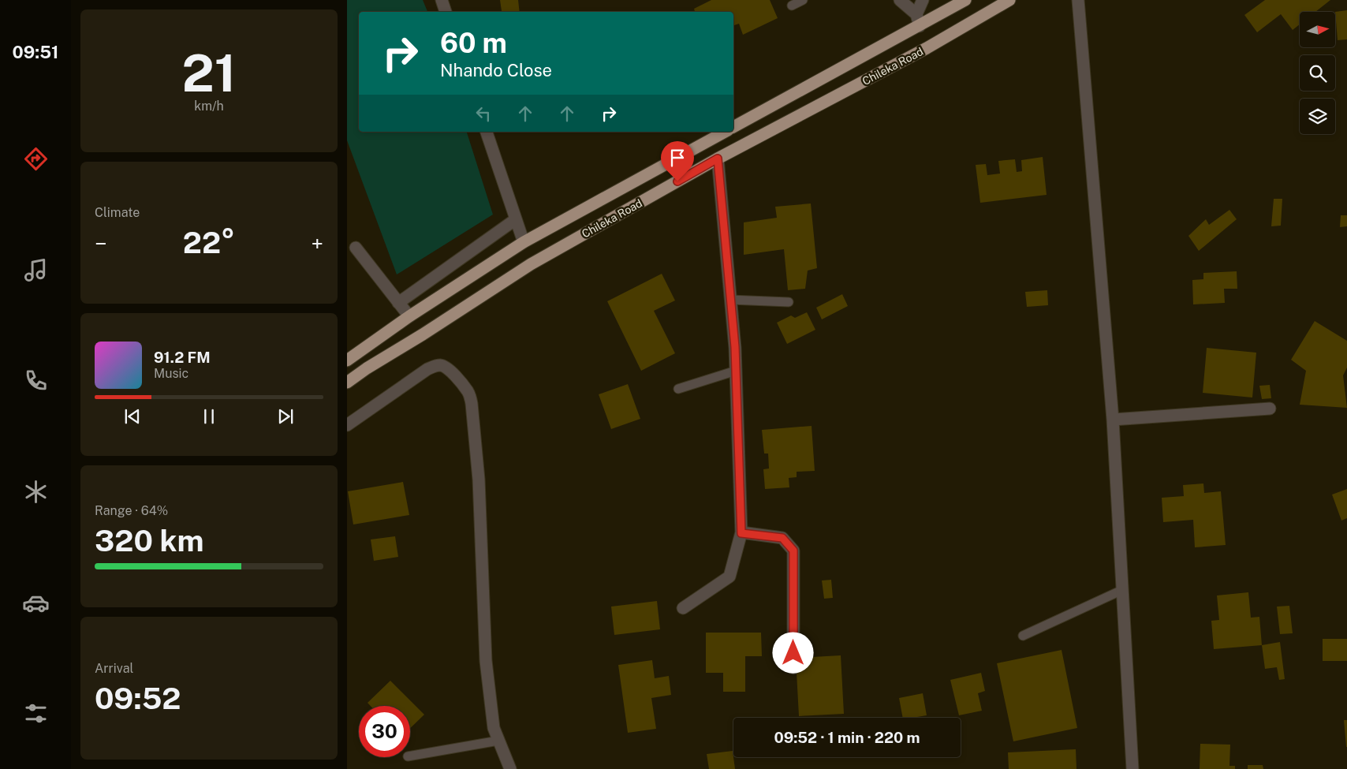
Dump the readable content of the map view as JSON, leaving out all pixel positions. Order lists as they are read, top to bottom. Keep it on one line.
{"streets":{"highway":["Chileka Road"]},"north":"right","page":{"tabs":"09:51","tile":[["21","km/h"],"Climate",["Range · 64%","320 km"],["Arrival","09:52"]],"turn":["60 m","Nhando Close"],"heat":["−","22°","+"],"song":["91.2 FM","Music"],"limit":"30","trip":"09:52 · 1 min · 220 m"}}
